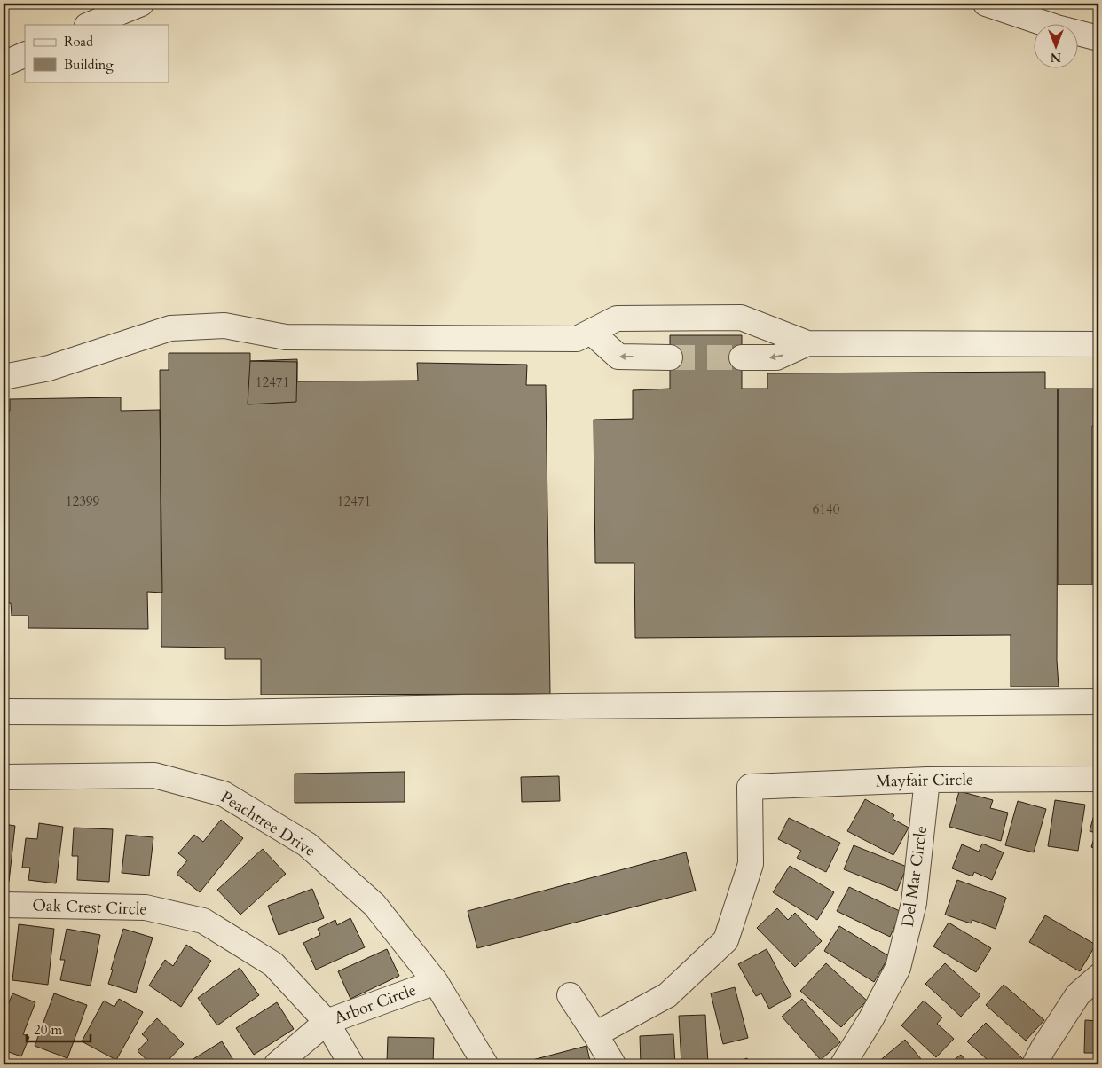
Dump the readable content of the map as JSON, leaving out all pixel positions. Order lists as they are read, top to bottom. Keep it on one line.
{"streets":{"street":["Mayfair Circle","Peachtree Drive","Del Mar Circle","Oak Crest Circle","Arbor Circle"]},"crossings":[["Mayfair Circle","Del Mar Circle"],["Peachtree Drive","Arbor Circle"],["Oak Crest Circle","Arbor Circle"]],"house_numbers":["12471","12399","12471","6140"],"legend":["Road","Building"],"scale_bar":"20 m","north":"bottom"}
